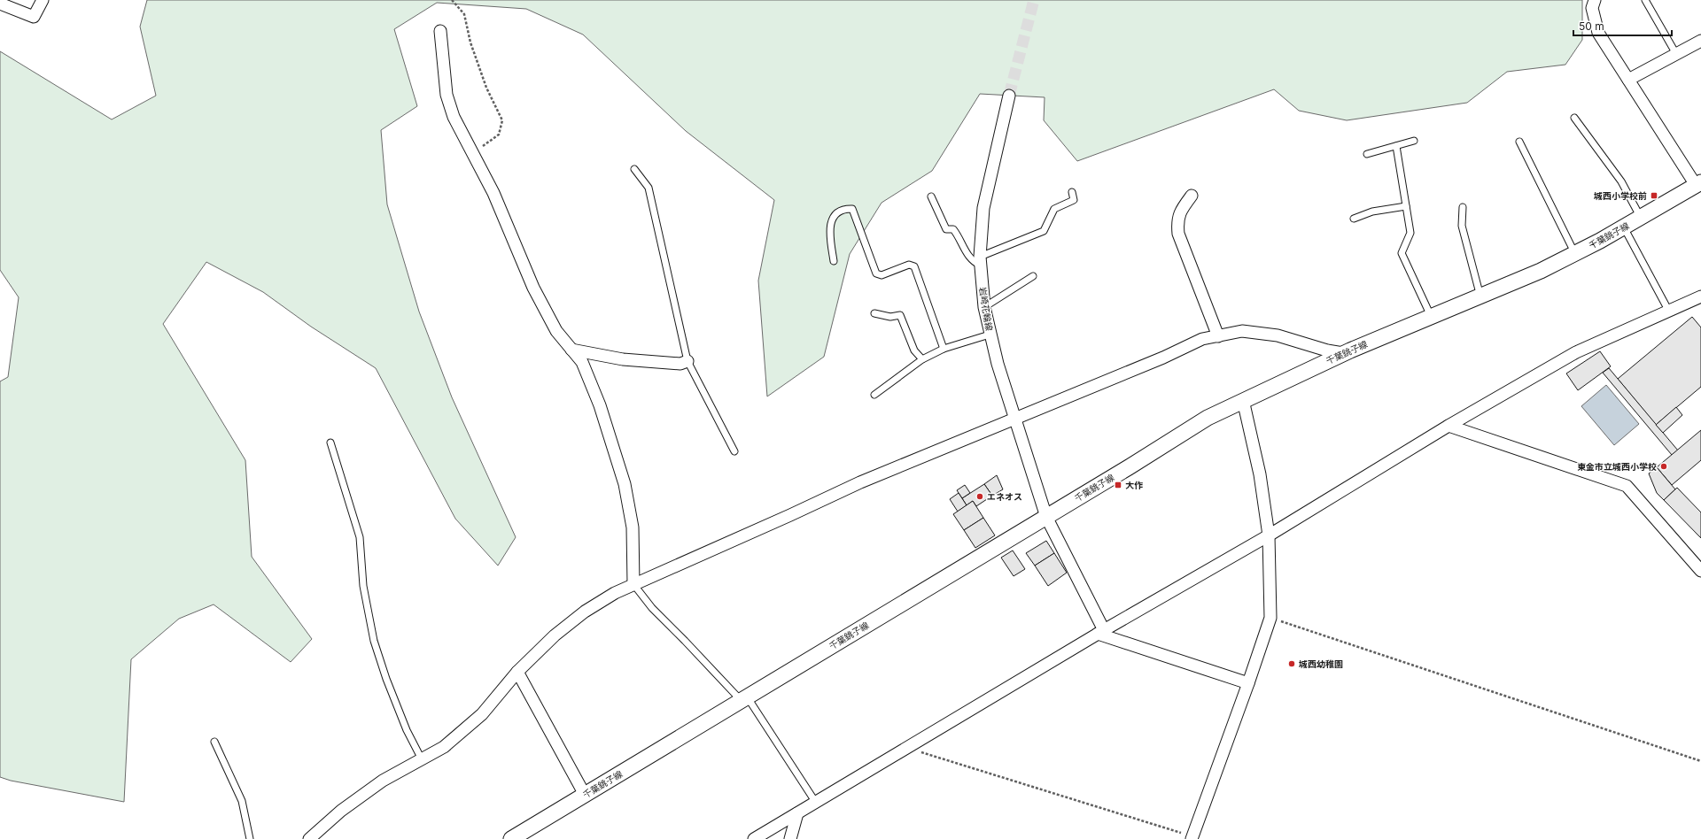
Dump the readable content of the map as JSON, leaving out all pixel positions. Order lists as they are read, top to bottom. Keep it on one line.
{"streets":{"street":["千葉銚子線","岩崎花輪線"]},"crossings":[["千葉銚子線","岩崎花輪線"]],"places":{"transit":["城西小学校前","大作"],"other":["東金市立城西小学校","エネオス","城西幼稚園"]},"scale_bar":"50 m"}
